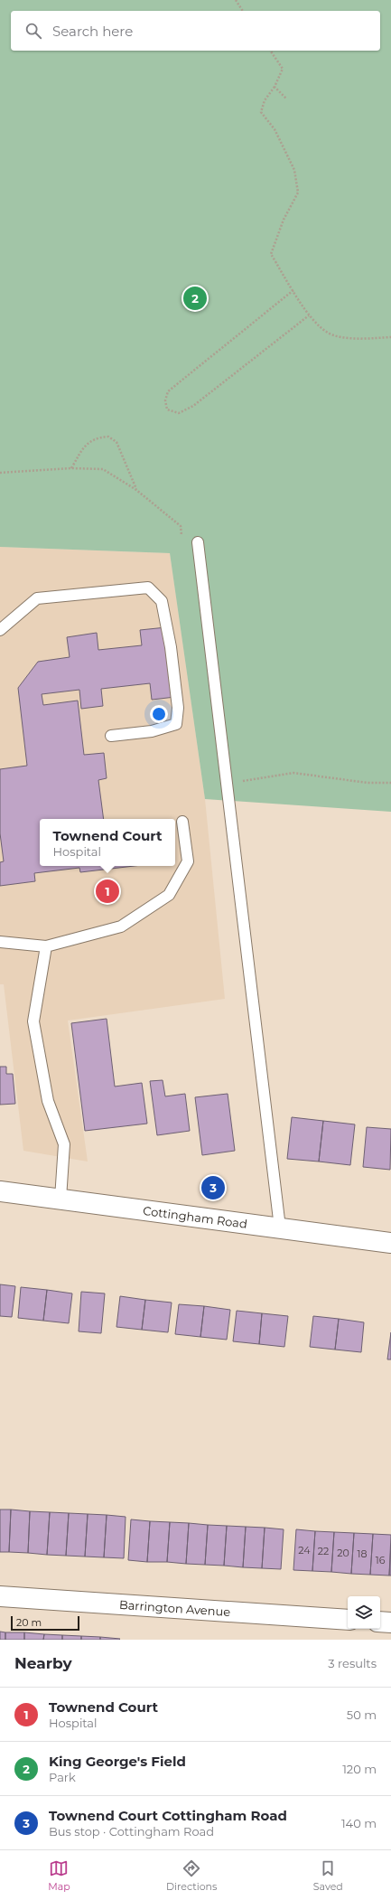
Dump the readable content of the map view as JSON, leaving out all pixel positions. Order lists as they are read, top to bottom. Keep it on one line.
{"streets":{"main road":["Cottingham Road","Barrington Avenue"]},"house_numbers":["24","22","20","18","16"],"scale_bar":"20 m","page":{"search":"Search here","pins":["2","1","3"],"popup":["Townend Court","Hospital"],"scale":"20 m","heading":["Nearby","3 results"],"list":[{"mark":"1","name":"Townend Court","note":"Hospital","value":"50 m"},{"mark":"2","name":"King George's Field","note":"Park","value":"120 m"},{"mark":"3","name":"Townend Court Cottingham Road","note":"Bus stop · Cottingham Road","value":"140 m"}],"nav":["Map","Directions","Saved"]}}
